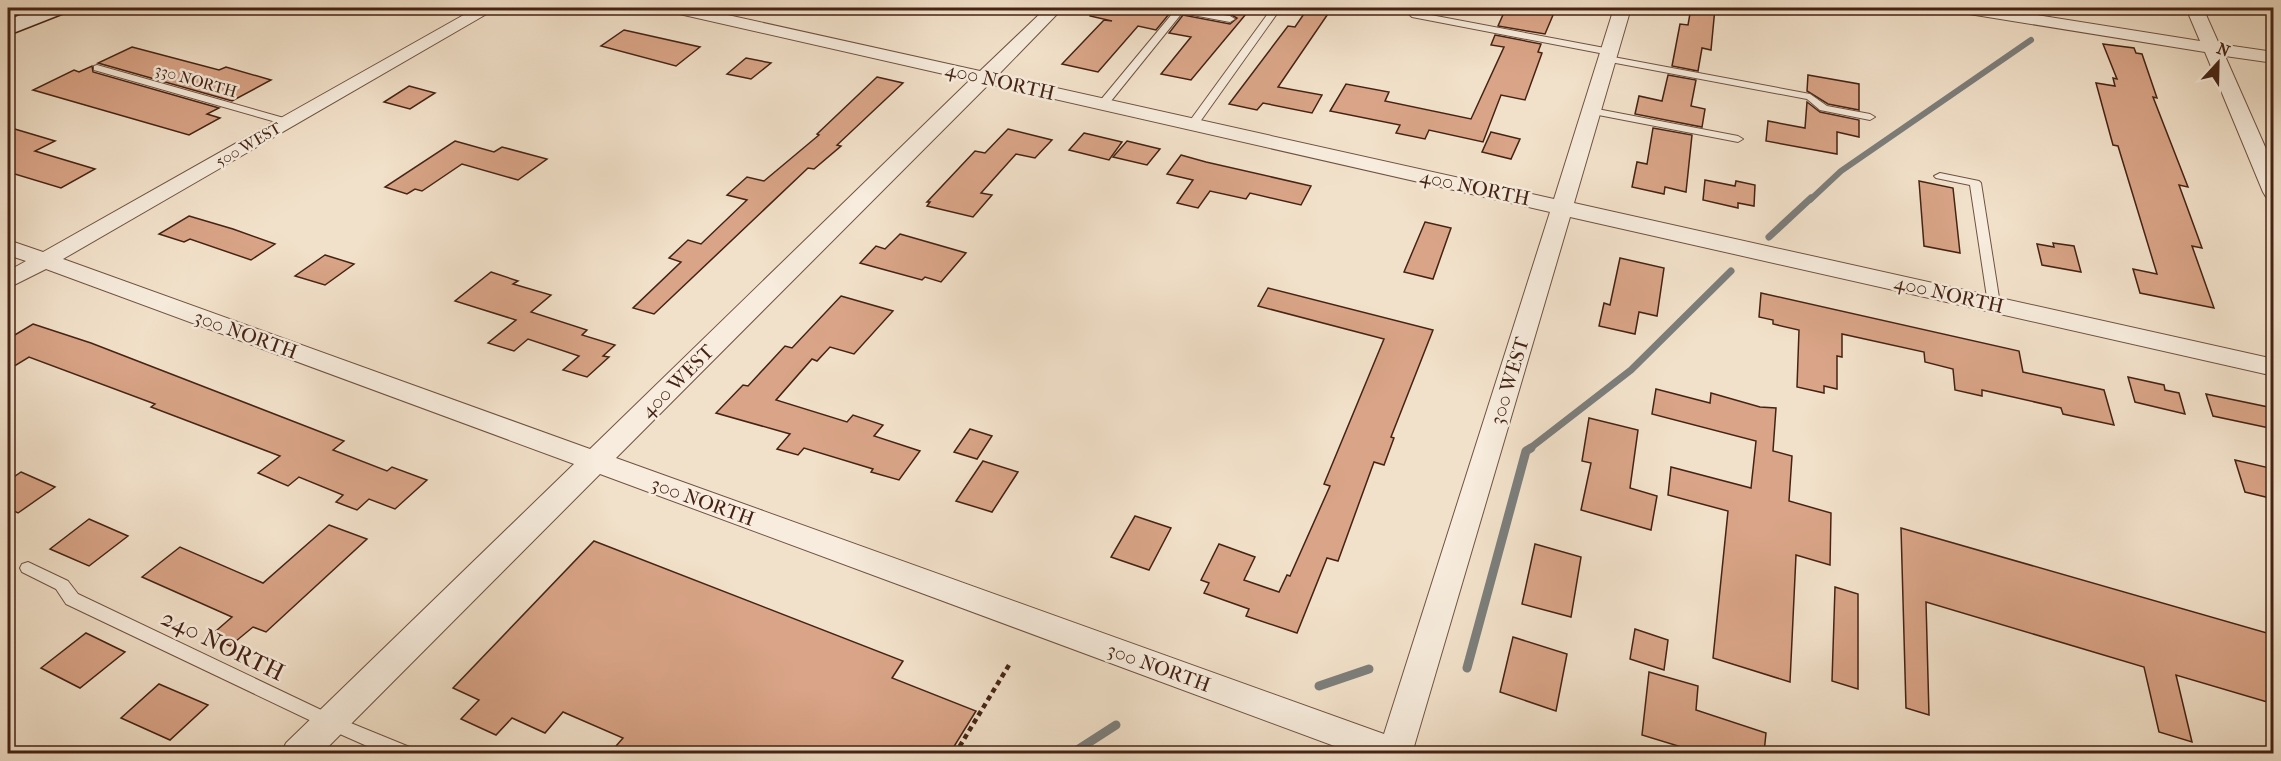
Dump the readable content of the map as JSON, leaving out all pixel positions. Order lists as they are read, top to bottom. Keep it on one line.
{"streets":{"street":["400 NORTH","500 WEST","300 NORTH","400 WEST","300 WEST"],"lane":["330 NORTH","240 NORTH"]},"crossings":[["330 NORTH","500 WEST"],["400 NORTH","400 WEST"],["400 NORTH","300 WEST"],["500 WEST","300 NORTH"],["300 NORTH","400 WEST"],["300 NORTH","300 WEST"],["400 WEST","240 NORTH"]],"north":"top"}
